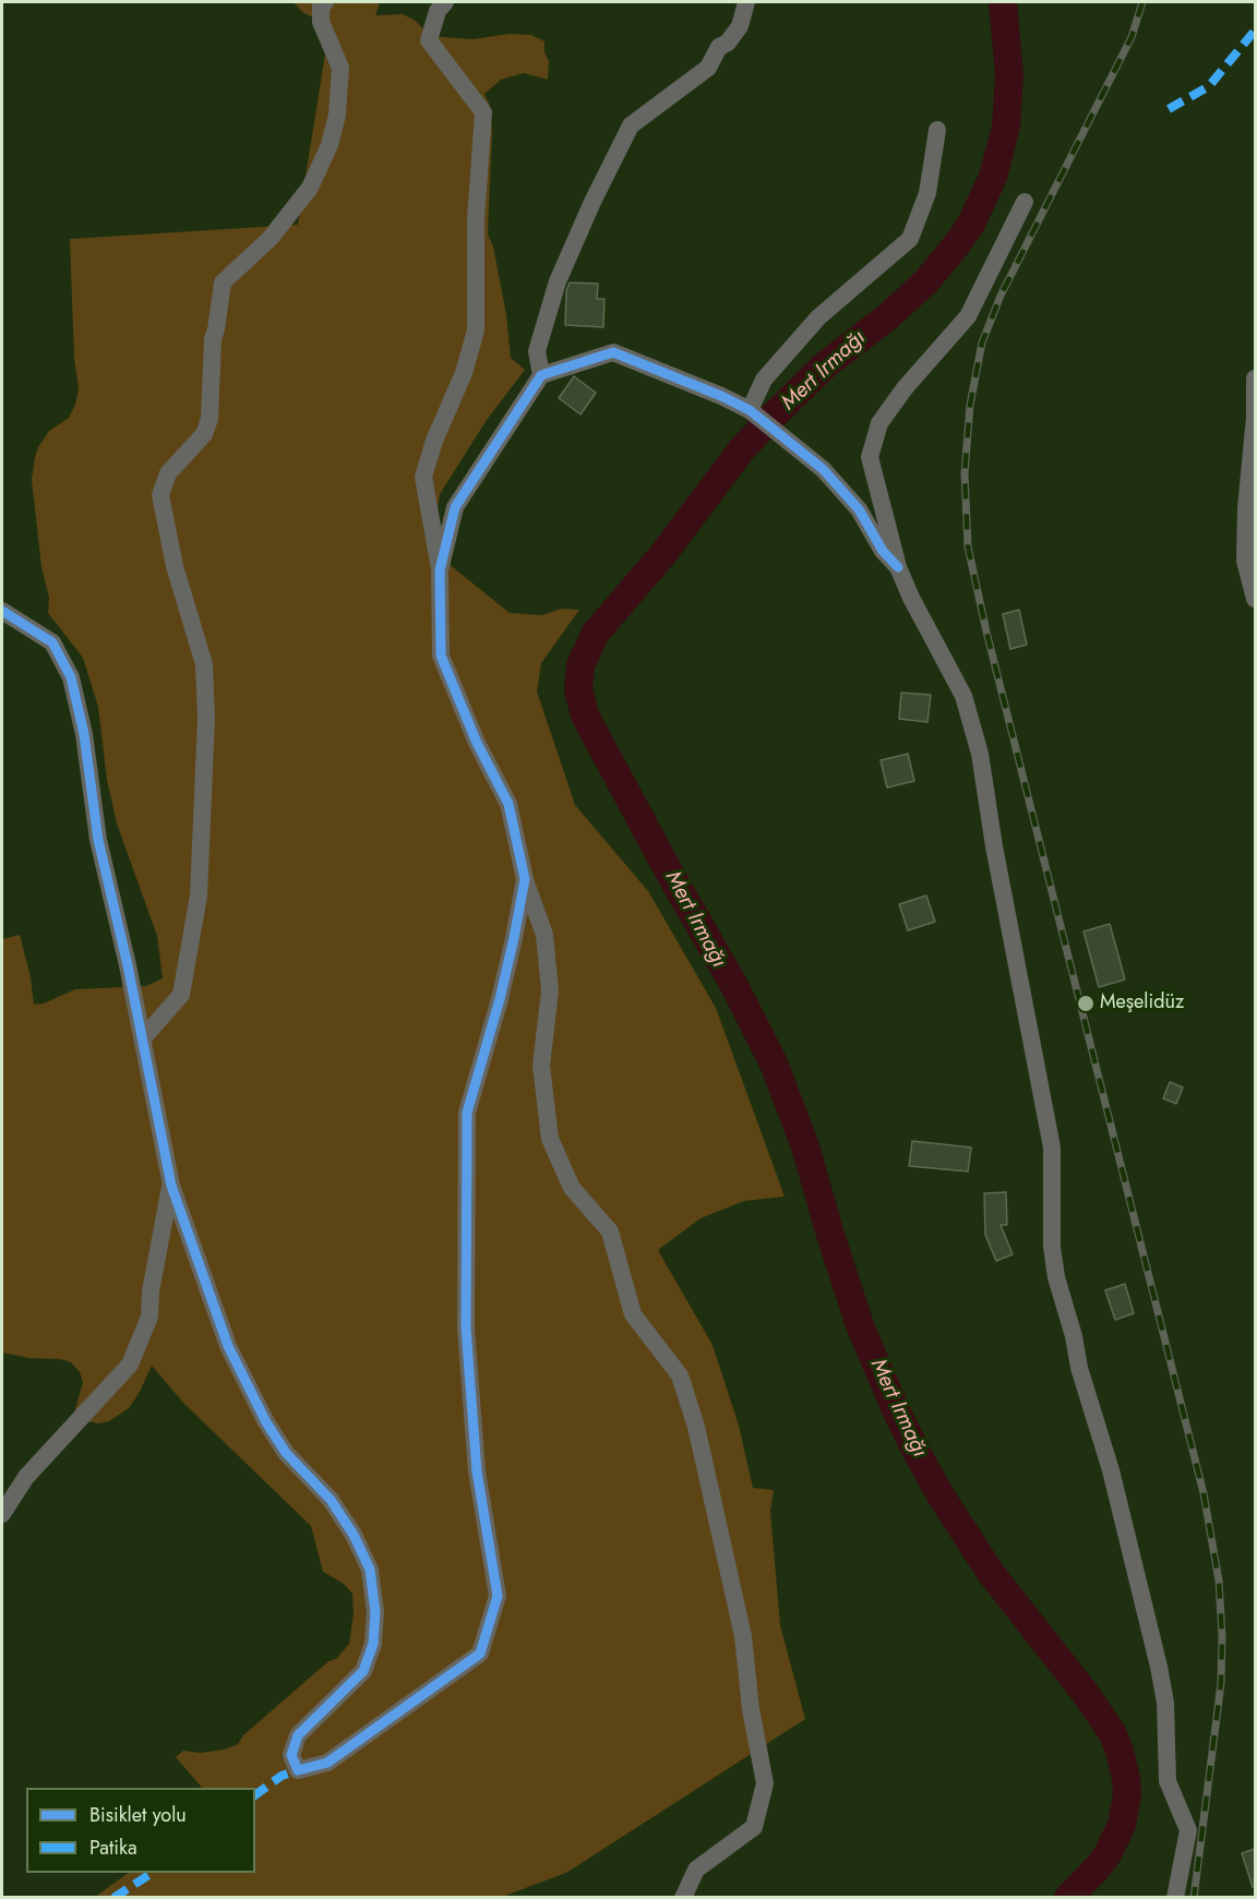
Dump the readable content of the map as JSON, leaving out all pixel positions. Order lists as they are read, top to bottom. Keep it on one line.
{"water":["Mert Irmağı"],"places":["Meşelidüz"],"legend":["Bisiklet yolu","Patika"]}
